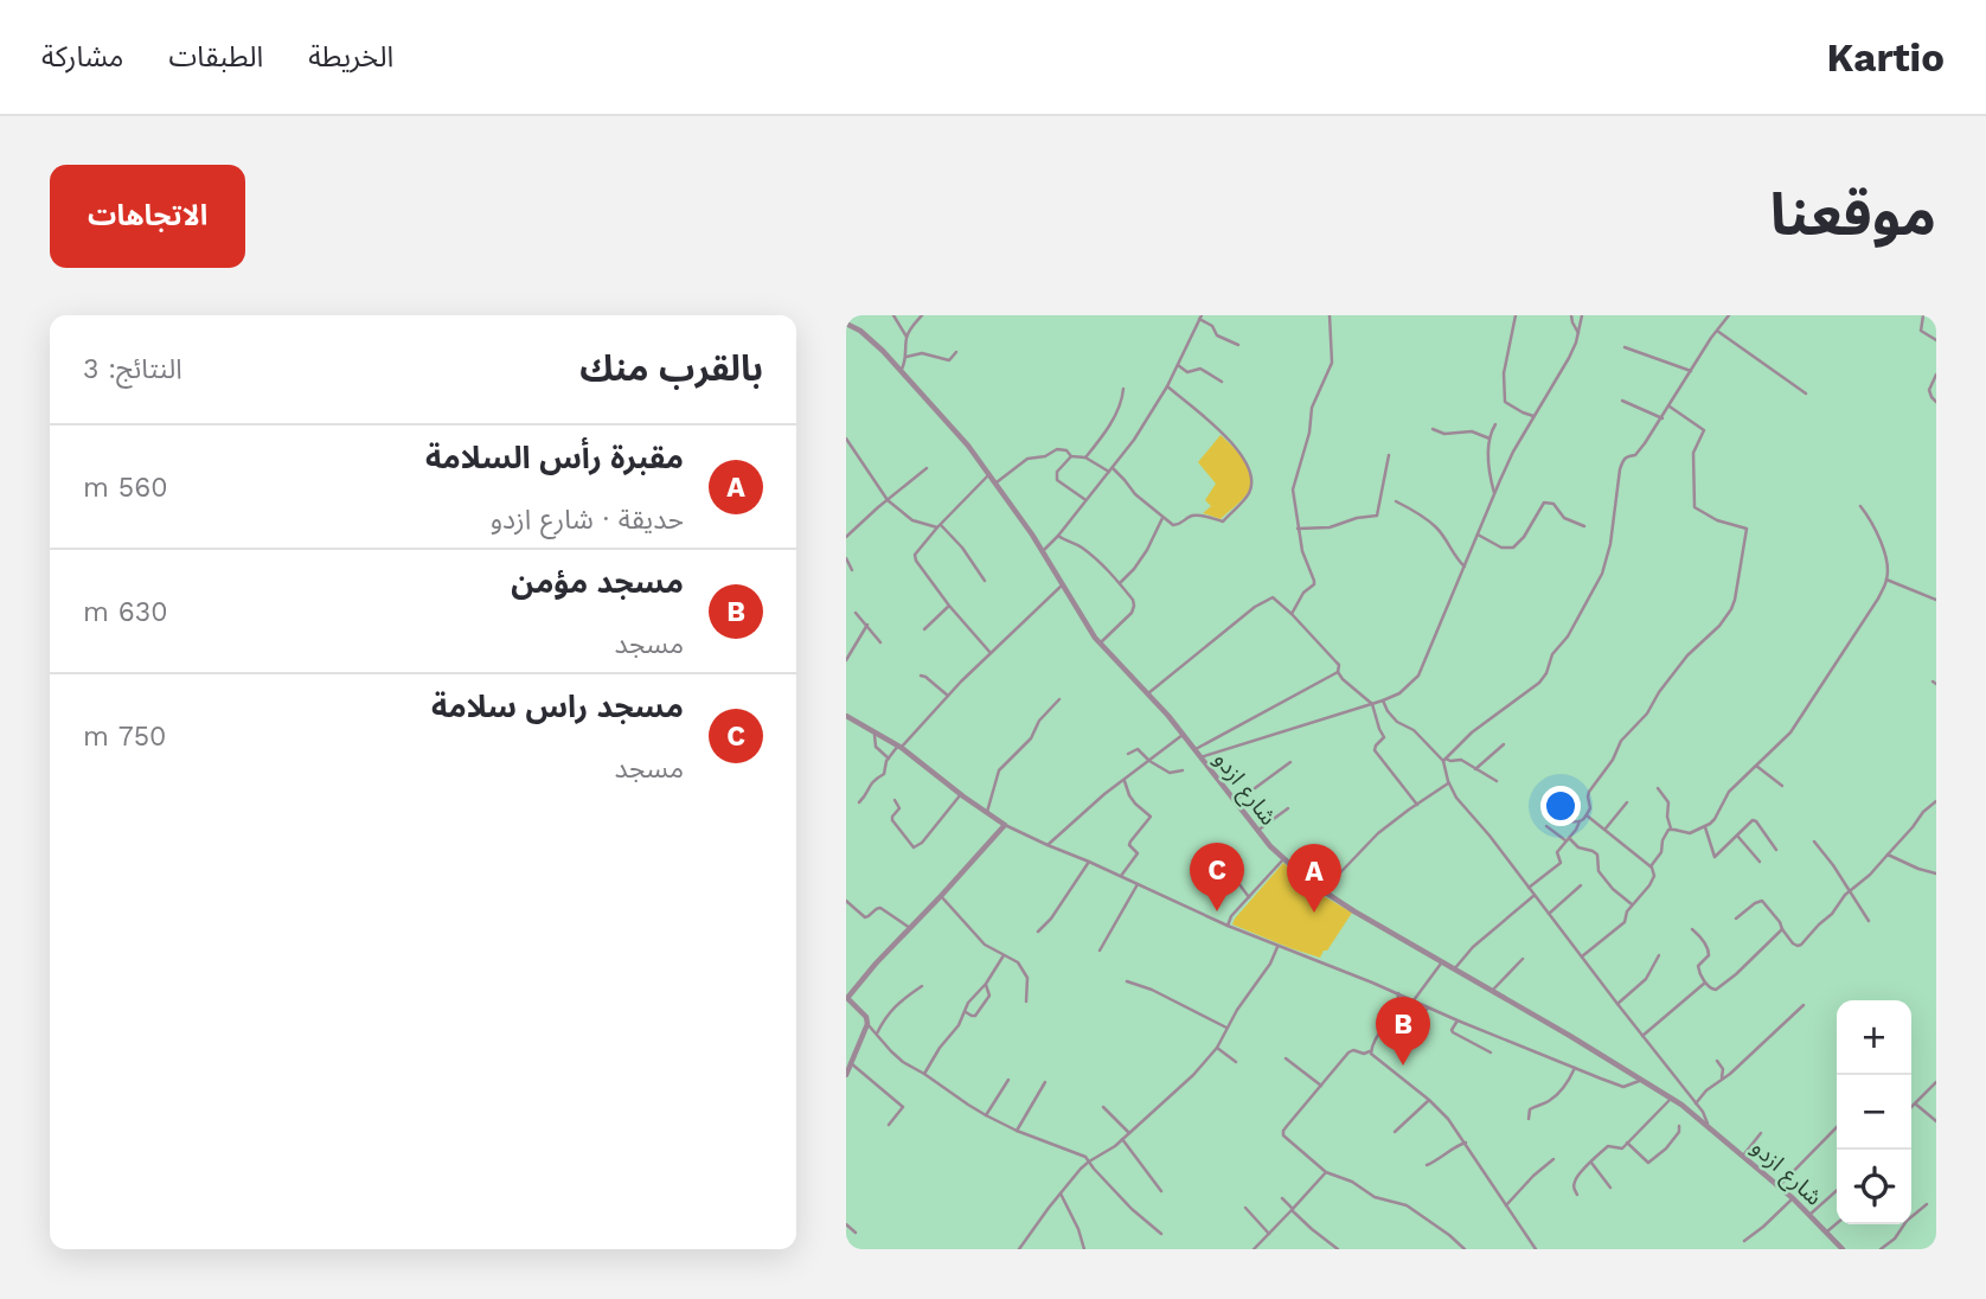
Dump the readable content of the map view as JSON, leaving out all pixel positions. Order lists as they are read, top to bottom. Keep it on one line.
{"streets":{"street":["شارع ازدو"]},"page":{"header":"Kartio","nav":["الخريطة","الطبقات","مشاركة"],"title":"موقعنا","buttons":"الاتجاهات","heading":["بالقرب منك","النتائج: 3"],"list":[{"mark":"A","name":"مقبرة رأس السلامة","note":"حديقة · شارع ازدو","value":"560 m"},{"mark":"B","name":"مسجد مؤمن","note":"مسجد","value":"630 m"},{"mark":"C","name":"مسجد راس سلامة","note":"مسجد","value":"750 m"}],"pins":["C","A","B"],"map_buttons":["+","−"]}}
